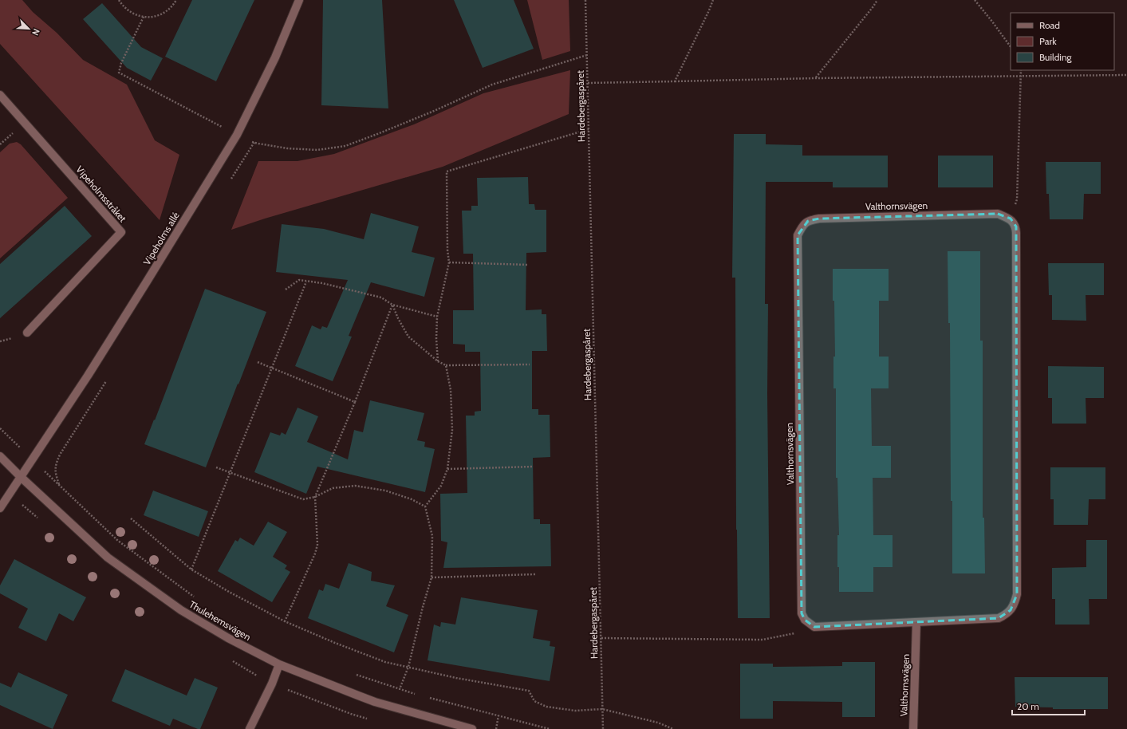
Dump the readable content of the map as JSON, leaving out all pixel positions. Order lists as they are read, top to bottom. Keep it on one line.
{"streets":{"street":["Vipeholmsstråket","Valthornsvägen","Vipeholms allé","Thulehemsvägen"],"path":["Hardebergaspåret"]},"crossings":[["Vipeholms allé","Thulehemsvägen"]],"legend":["Road","Park","Building"],"scale_bar":"20 m","north":"bottom right"}
